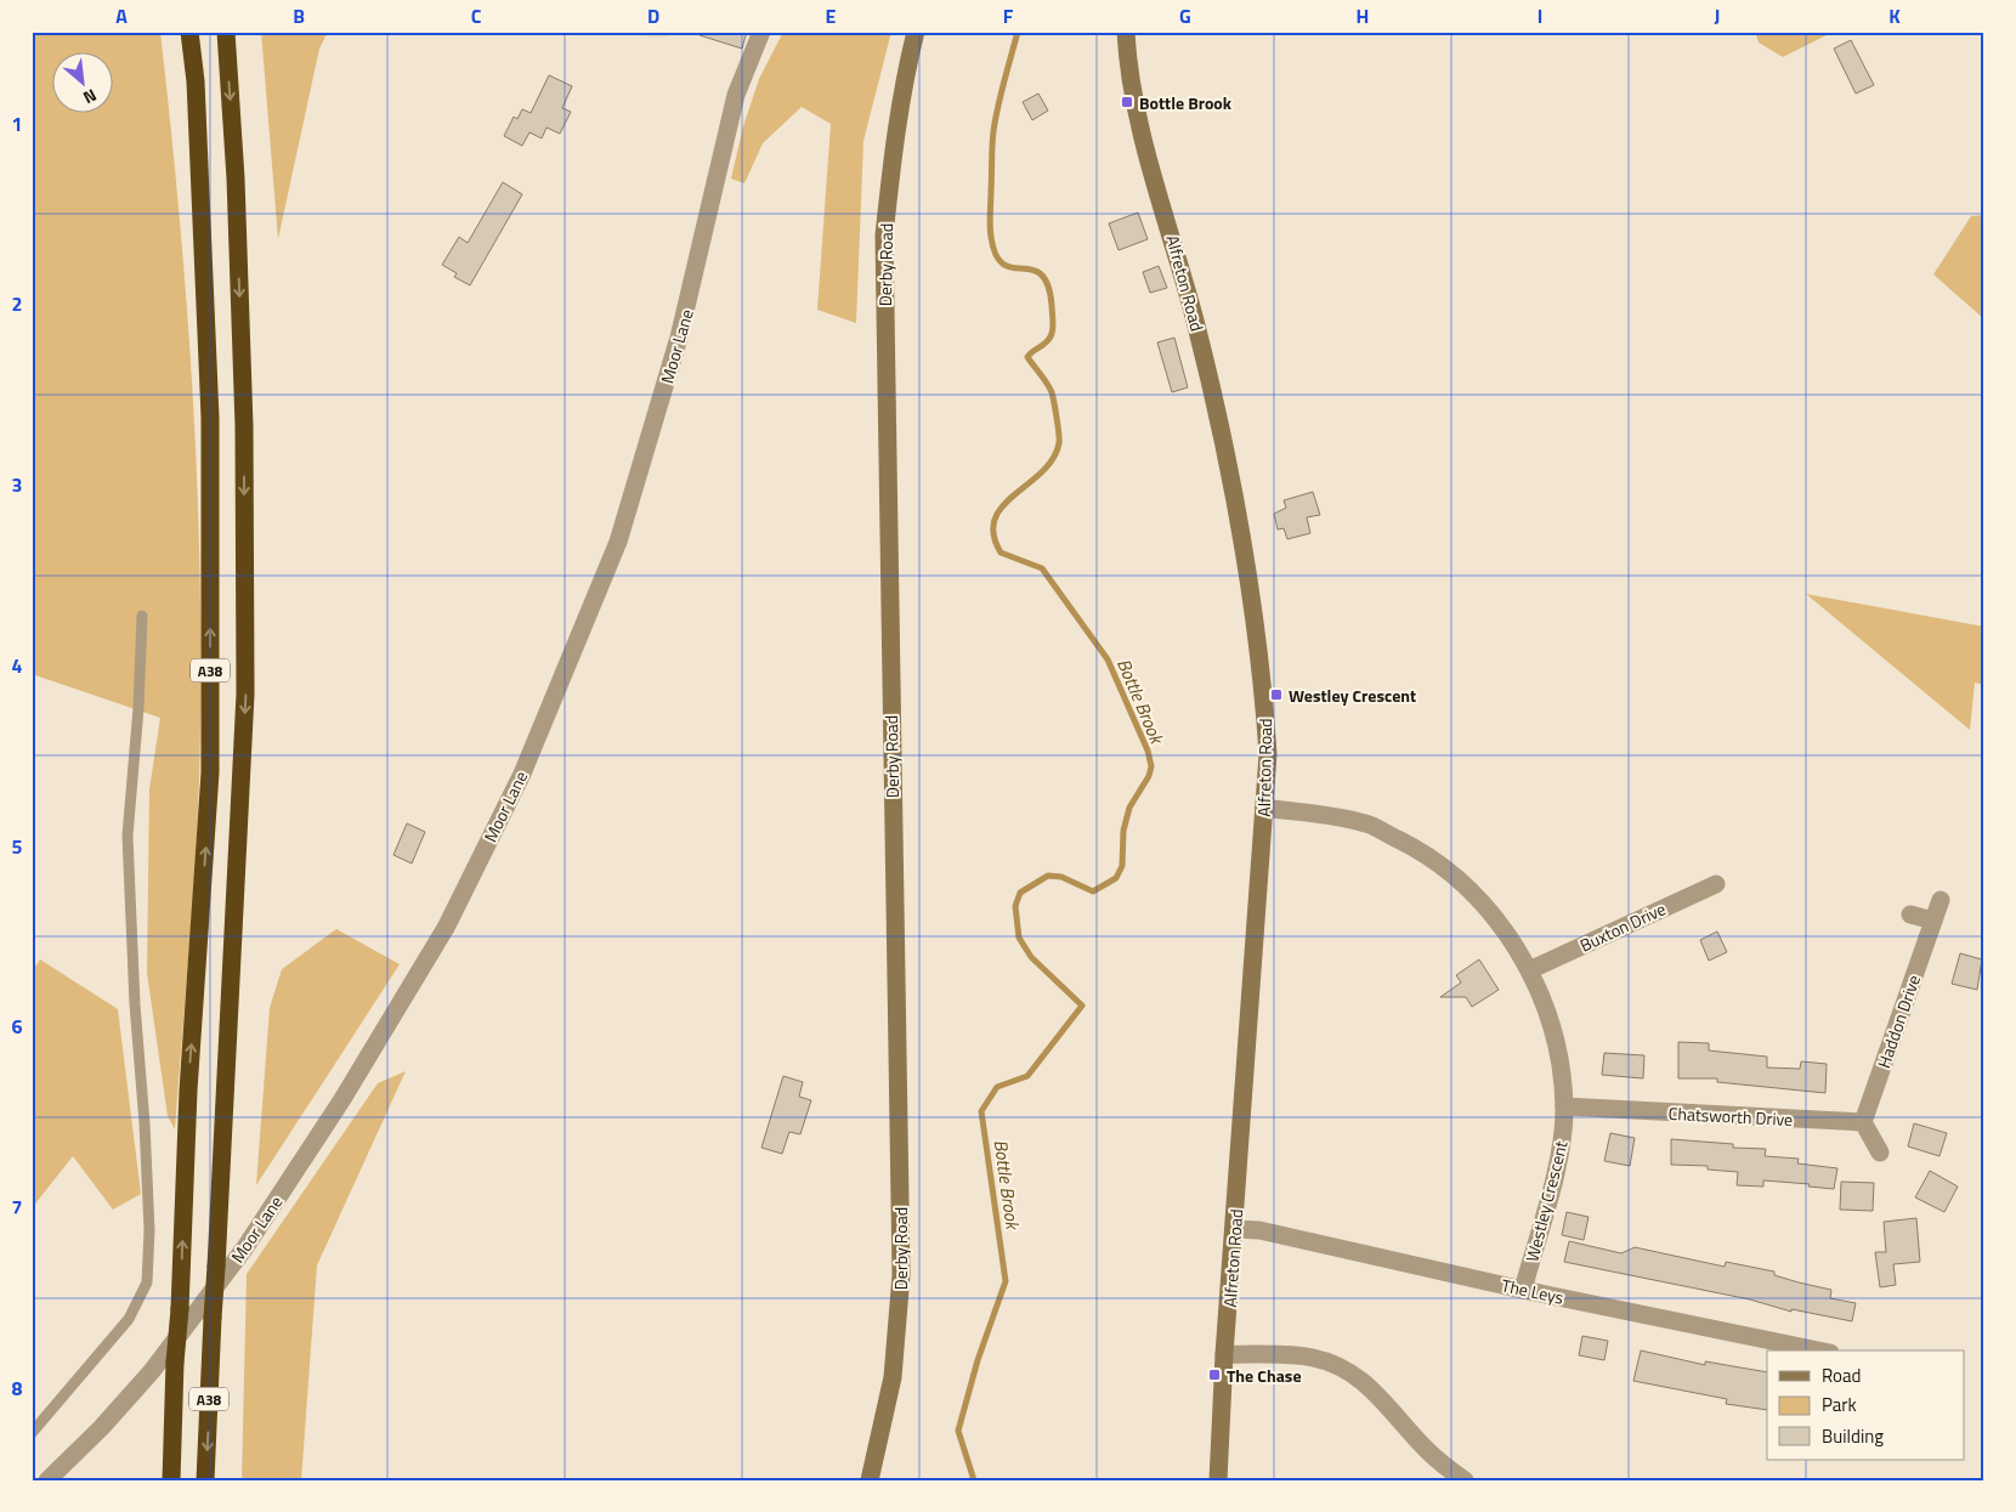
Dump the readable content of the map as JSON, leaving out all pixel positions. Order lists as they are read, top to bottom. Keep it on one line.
{"streets":{"highway":["A38"],"street":["Derby Road","Alfreton Road","Moor Lane","Buxton Drive","Haddon Drive","Chatsworth Drive","Westley Crescent","The Leys"]},"crossings":[["Alfreton Road","Westley Crescent"],["Alfreton Road","The Leys"],["Buxton Drive","Westley Crescent"],["Haddon Drive","Chatsworth Drive"],["Chatsworth Drive","Westley Crescent"],["Westley Crescent","The Leys"]],"water":["Bottle Brook"],"places":{"transit":["Bottle Brook","Westley Crescent","The Chase"]},"legend":["Road","Park","Building"],"north":"bottom right","grid":{"columns":["A","B","C","D","E","F","G","H","I","J","K"],"rows":["1","2","3","4","5","6","7","8"]}}
